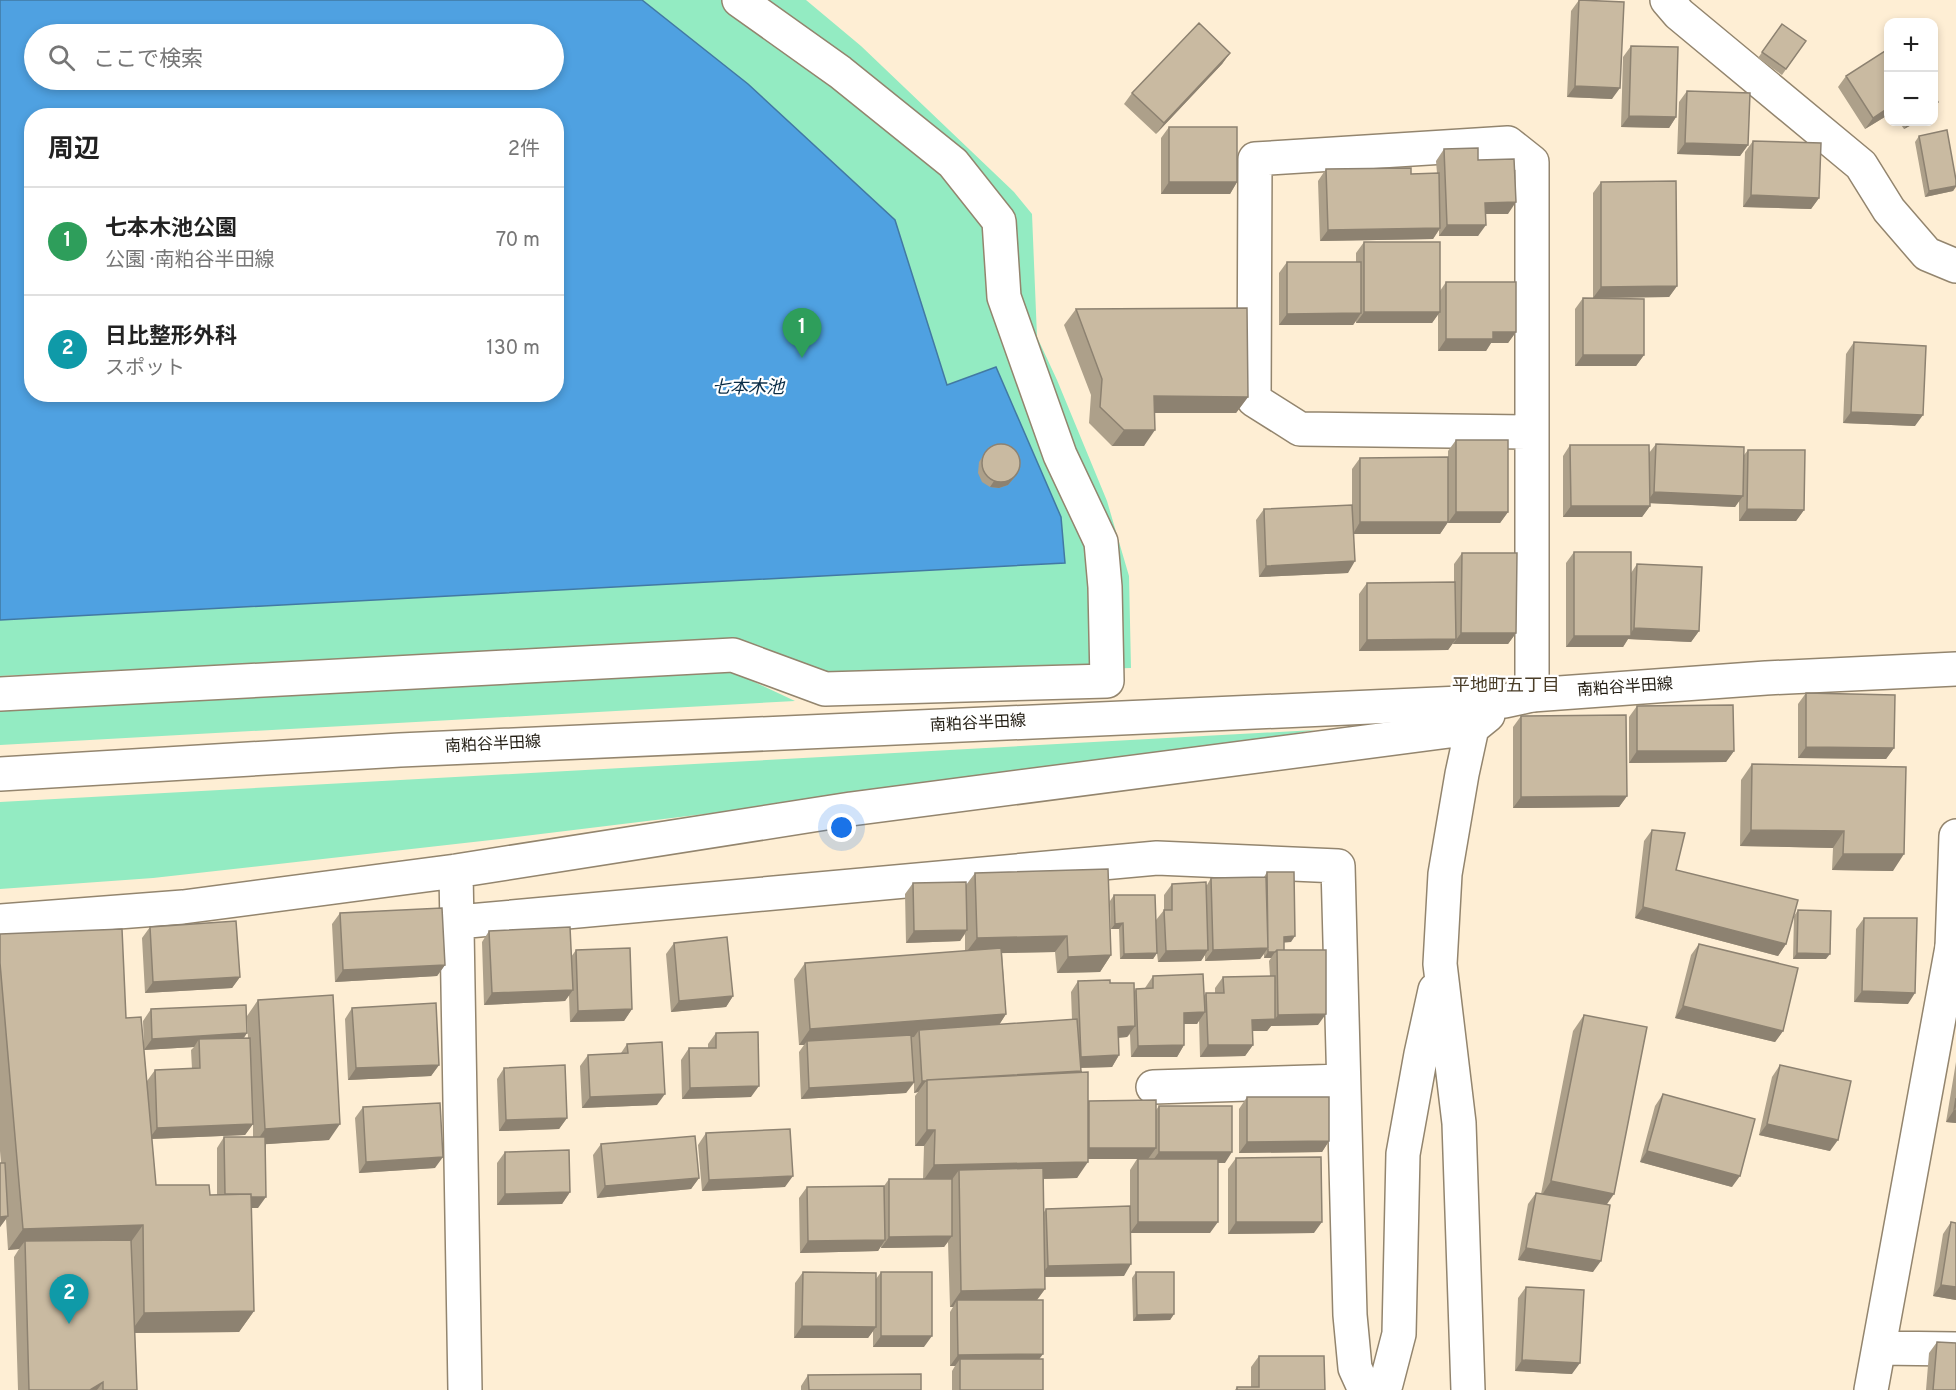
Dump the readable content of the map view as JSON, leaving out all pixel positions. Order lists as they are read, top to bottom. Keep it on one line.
{"streets":{"street":["南粕谷半田線"]},"districts":["平地町五丁目"],"water":["七本木池"],"page":{"map_buttons":["+","−"],"search":"ここで検索","heading":["周辺","2件"],"list":[{"mark":"1","name":"七本木池公園","note":"公園 · 南粕谷半田線","value":"70 m"},{"mark":"2","name":"日比整形外科","note":"スポット","value":"130 m"}],"pins":["1","2"]}}
